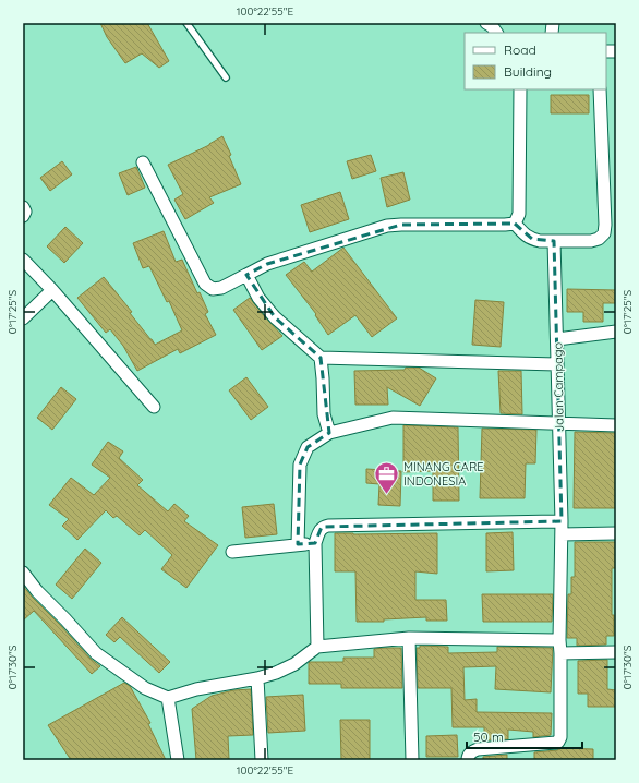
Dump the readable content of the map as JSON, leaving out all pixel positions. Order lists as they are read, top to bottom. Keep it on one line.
{"streets":{"street":["Jalan Campago"]},"places":{"office":["MINANG CARE INDONESIA"]},"legend":["Road","Building"],"scale_bar":"50 m","coordinates":["100°22'55\"E","0°17'25\"S","0°17'30\"S"]}
